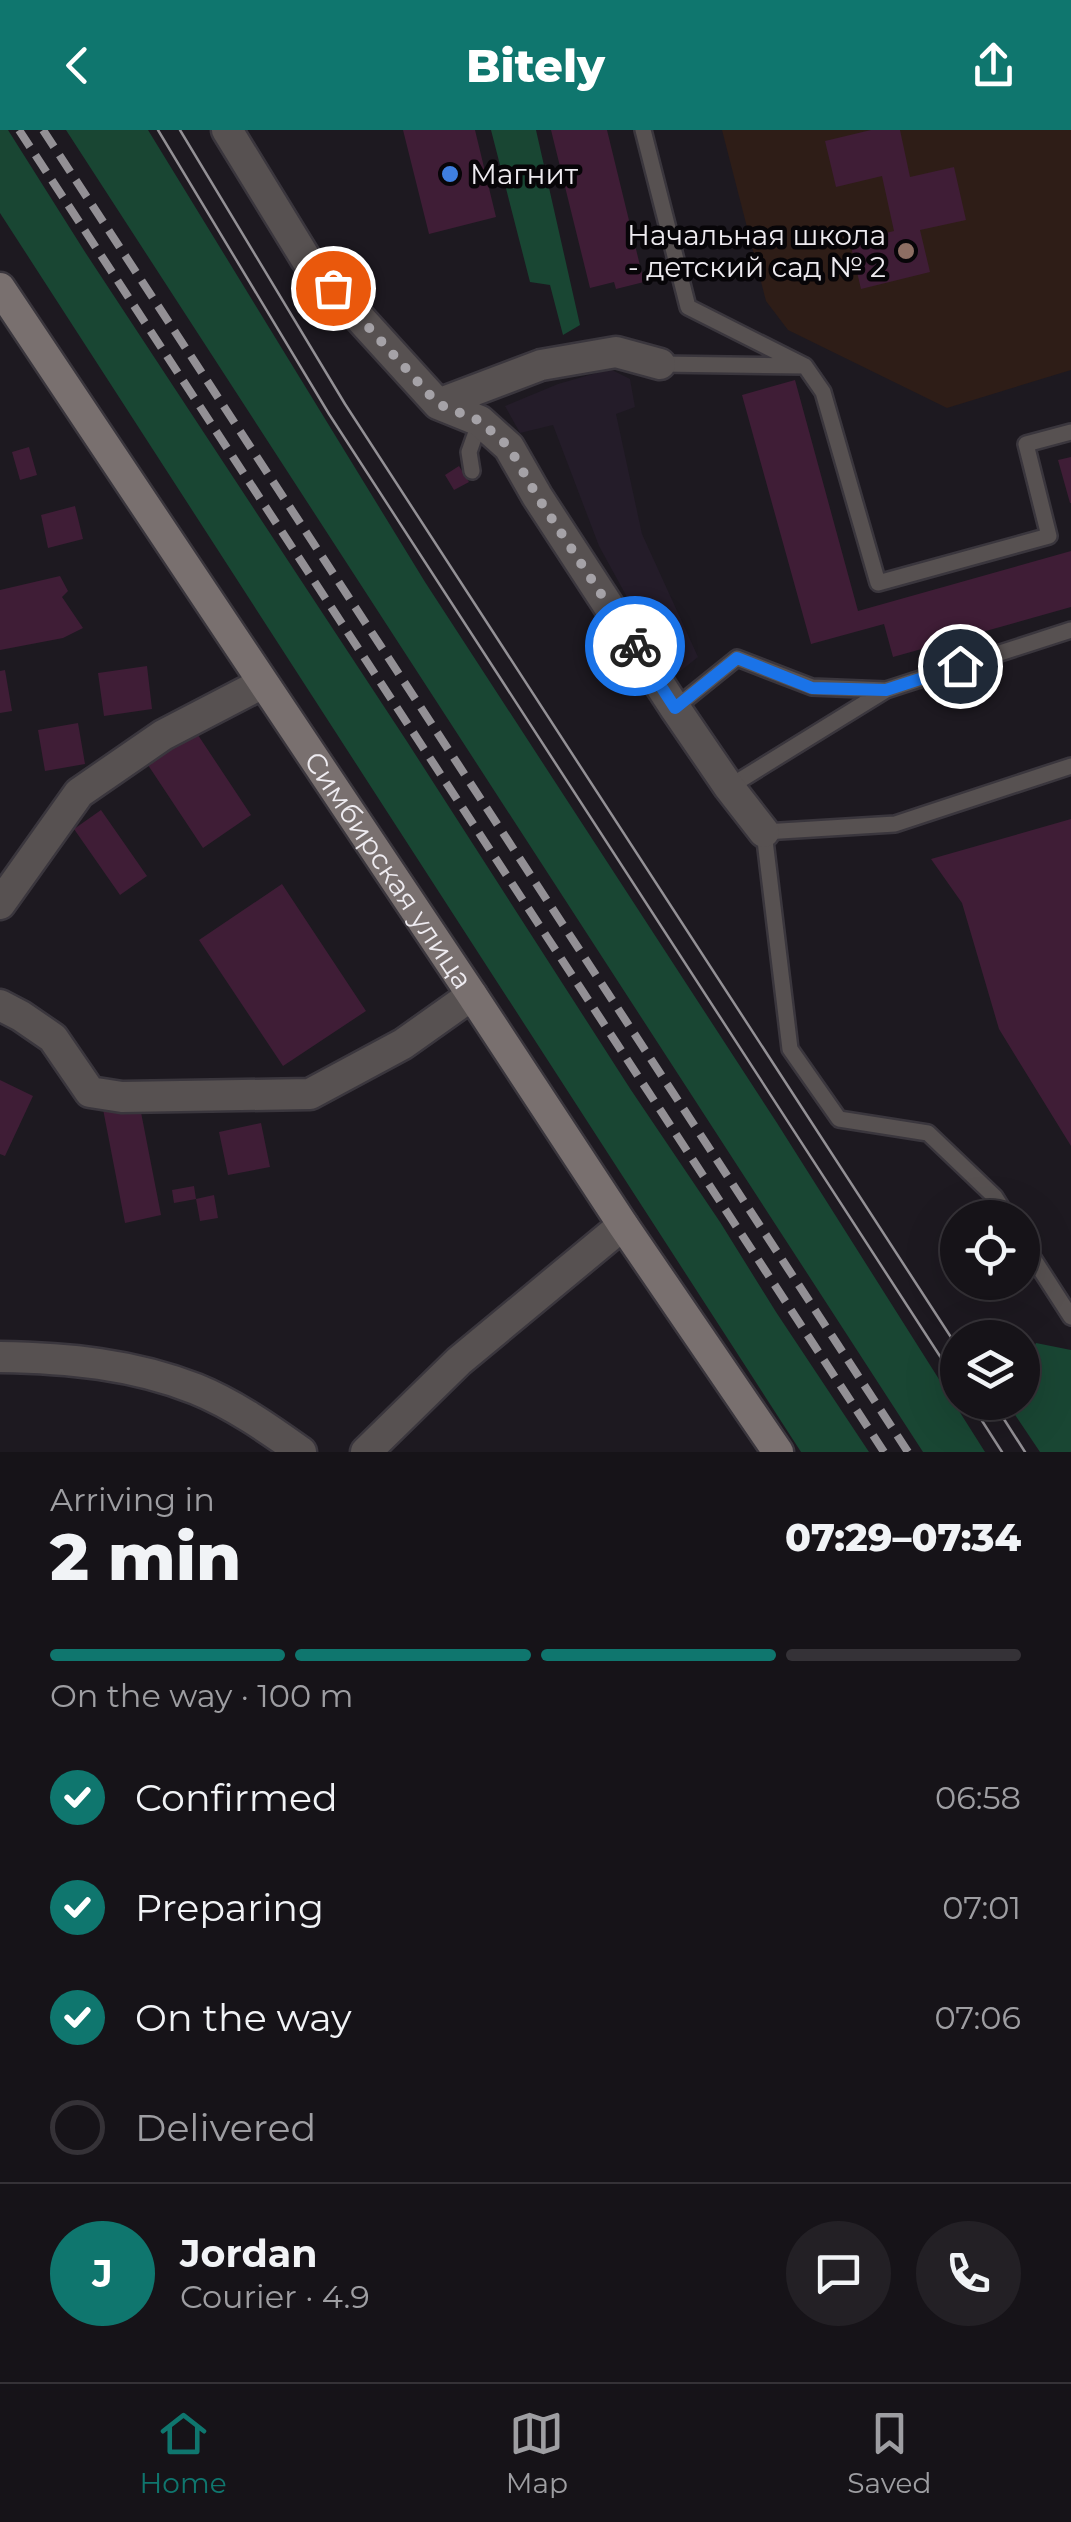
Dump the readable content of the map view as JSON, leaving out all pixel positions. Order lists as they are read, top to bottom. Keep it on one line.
{"streets":{"main road":["Симбирская улица"]},"places":["Магнит","Начальная школа - детский сад № 2"],"page":{"header":"Bitely","heading":["2 min","Arriving in","07:29–07:34"],"panel":["Jordan","Courier · 4.9"],"bar":"On the way · 100 m","list":[["Confirmed","06:58"],["Preparing","07:01"],["On the way","07:06"],"Delivered"],"round":"J","tabs":["Home","Map","Saved"]}}
